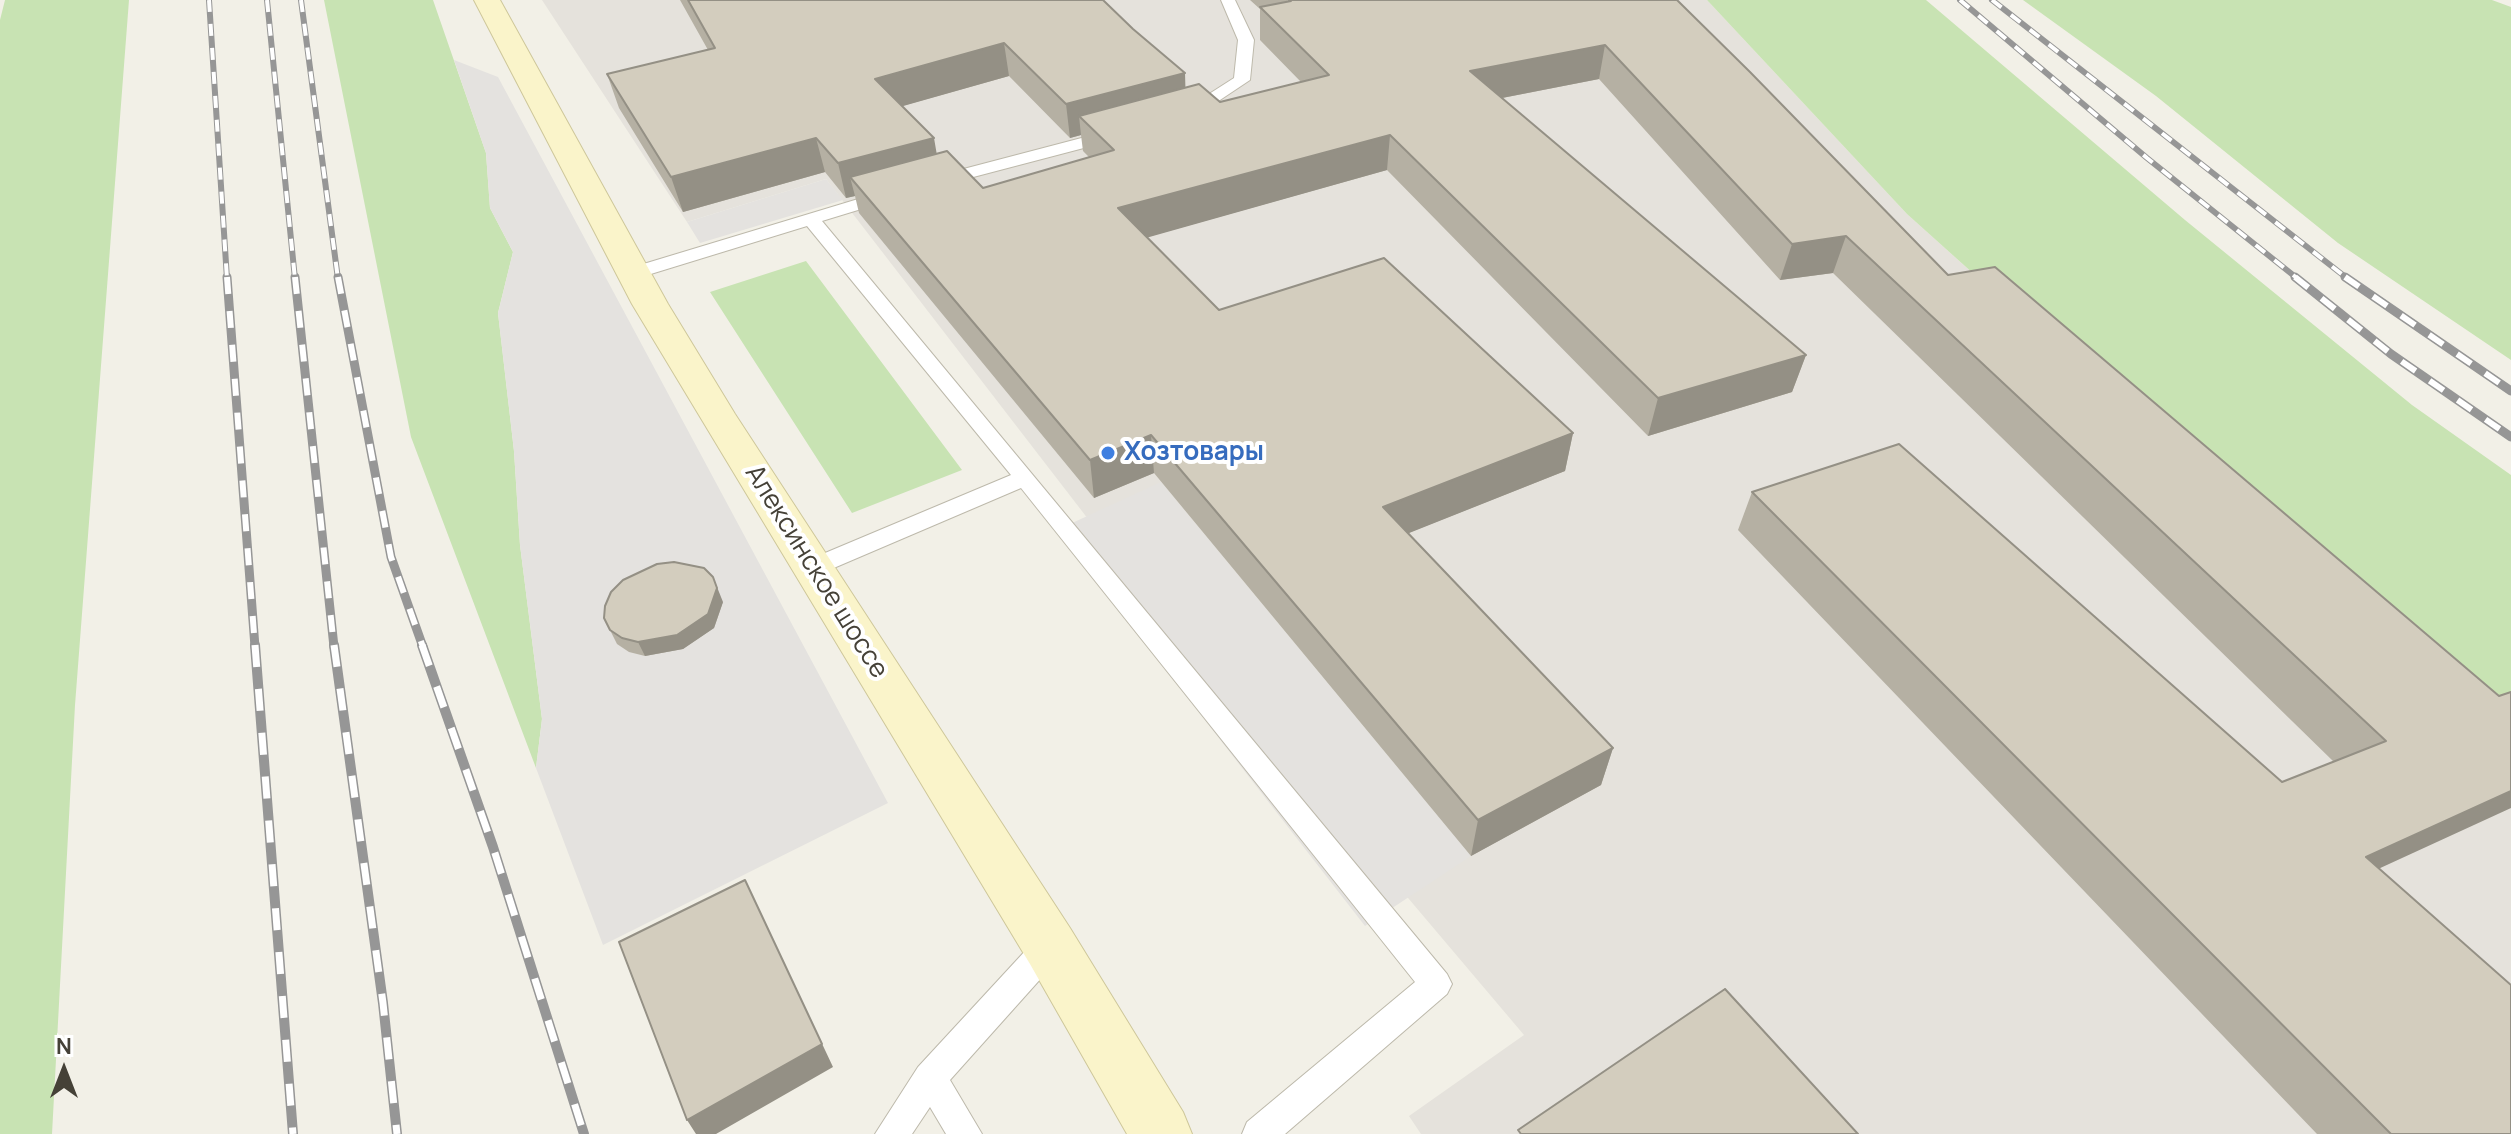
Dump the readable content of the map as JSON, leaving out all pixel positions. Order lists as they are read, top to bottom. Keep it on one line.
{"streets":{"main road":["Алексинское шоссе"]},"places":["Хозтовары"],"north":"top"}
